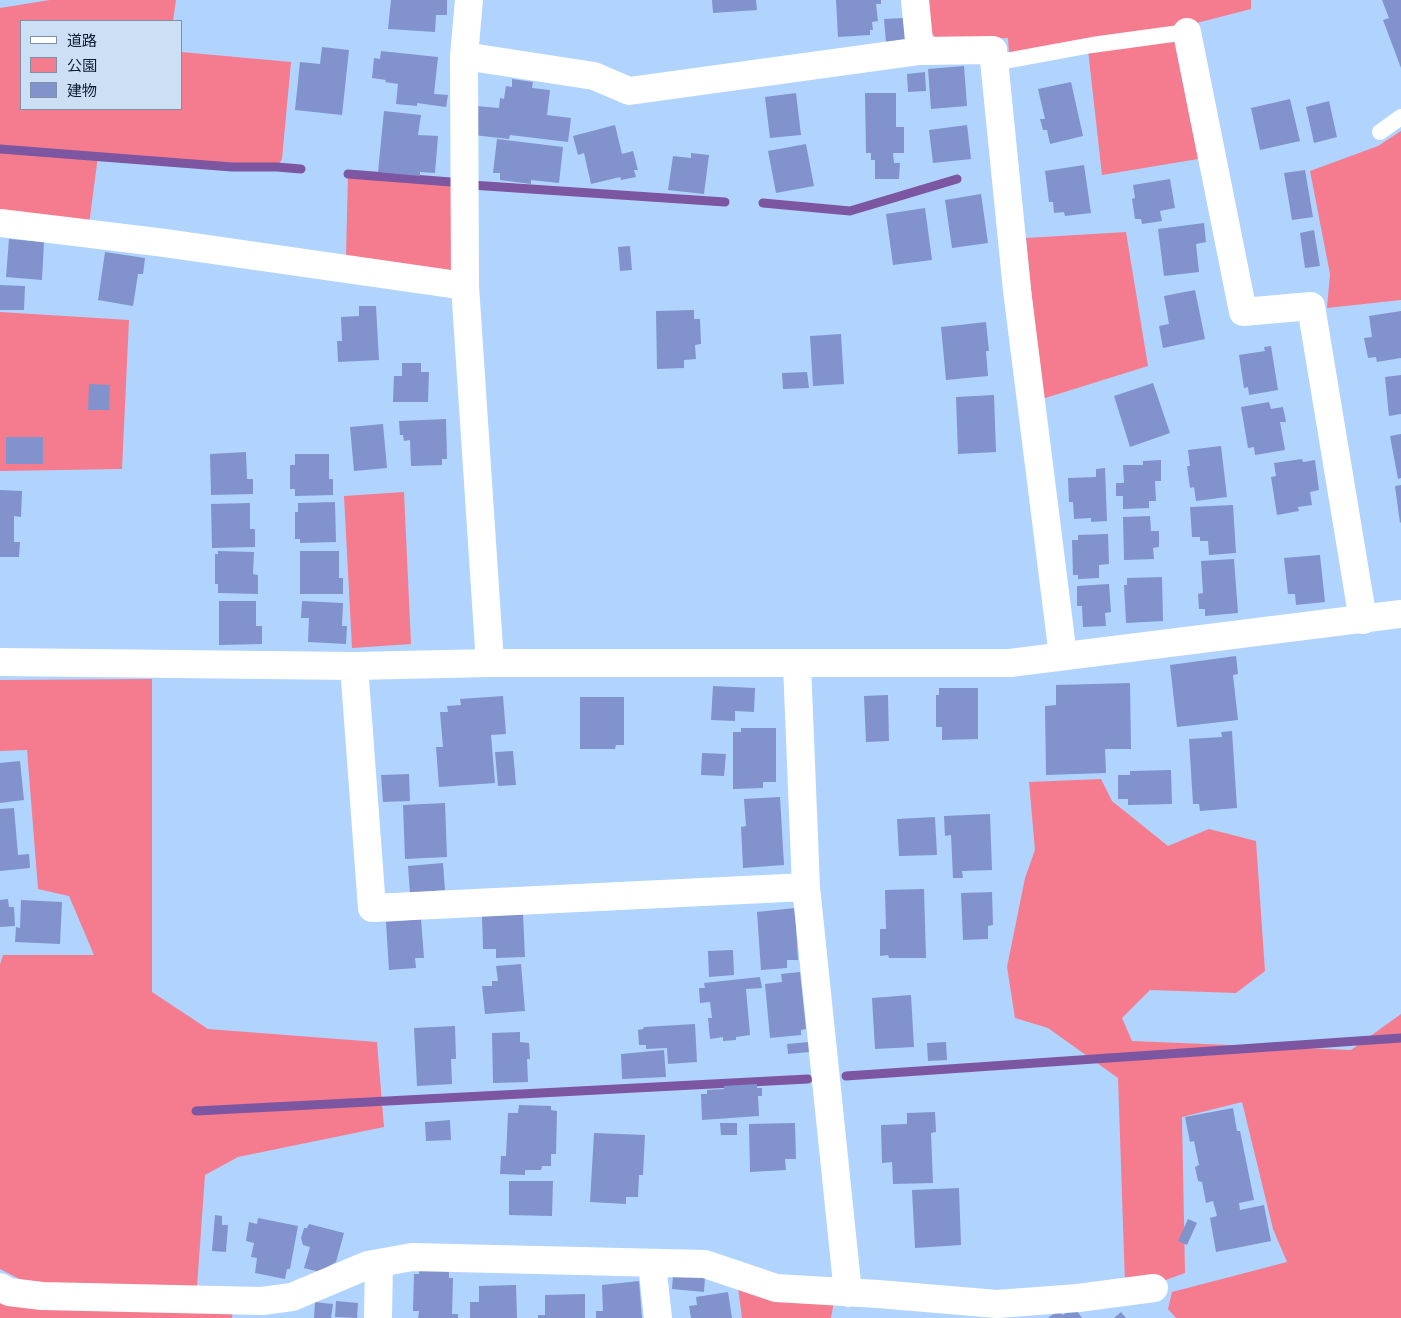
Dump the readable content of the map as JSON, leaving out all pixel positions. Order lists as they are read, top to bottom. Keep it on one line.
{"legend":["道路","公園","建物"]}
